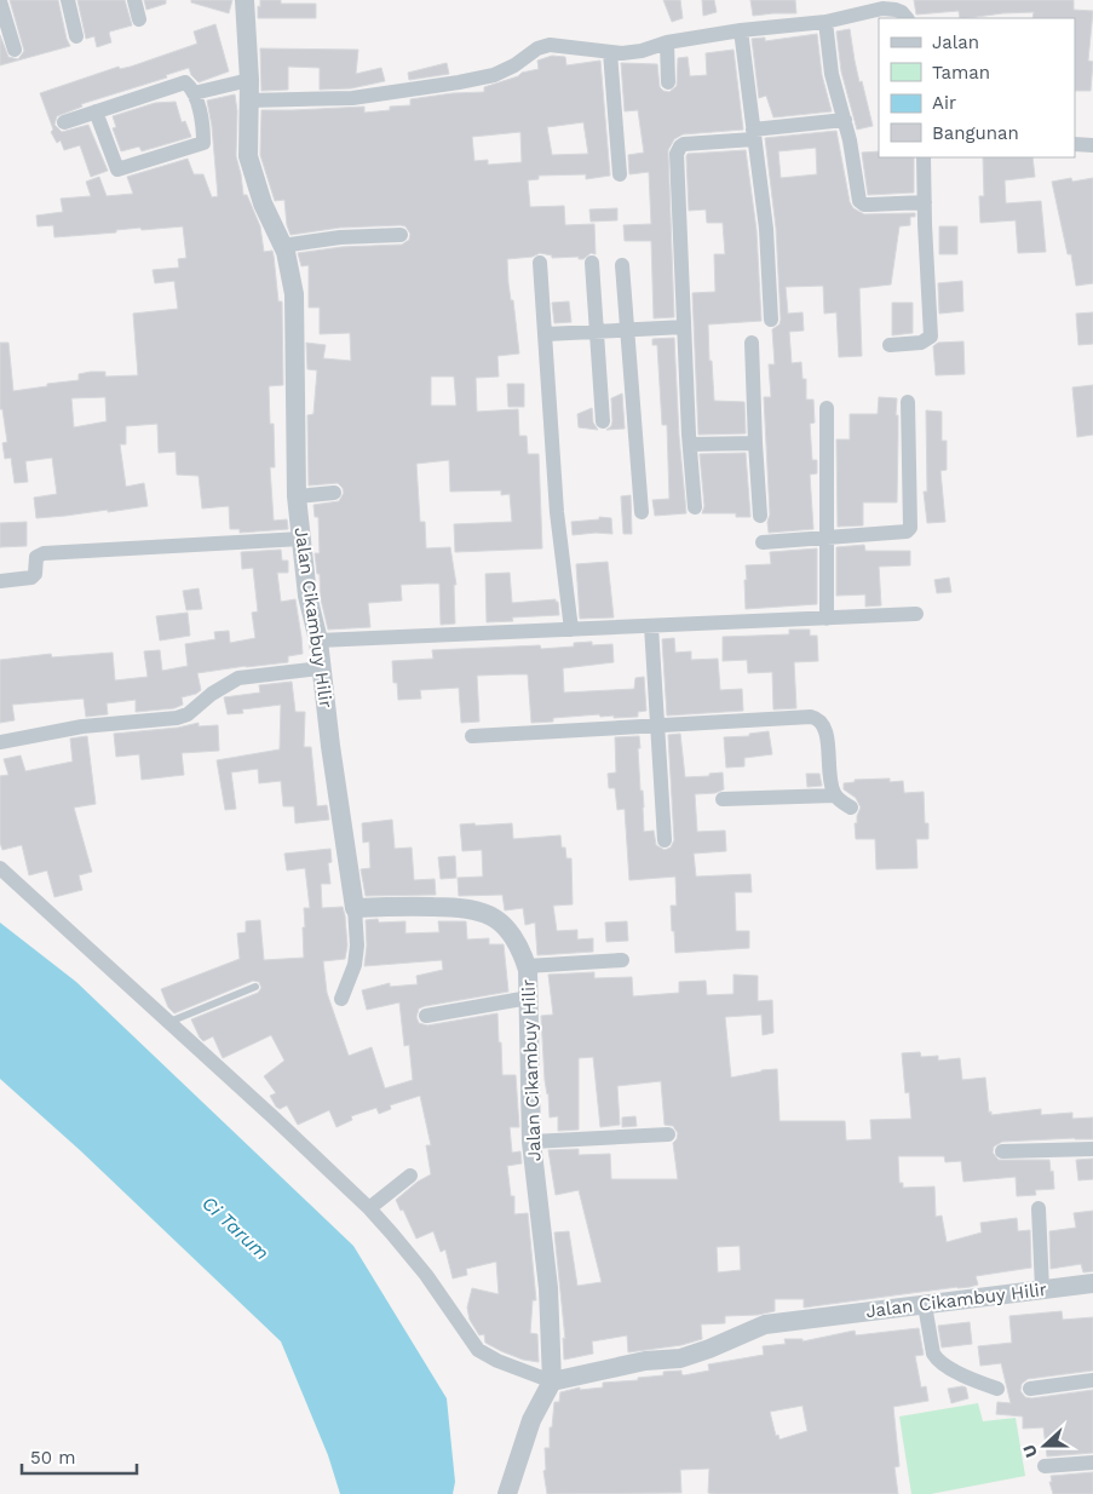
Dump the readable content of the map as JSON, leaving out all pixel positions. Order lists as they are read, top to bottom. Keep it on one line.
{"streets":{"street":["Jalan Cikambuy Hilir"]},"water":["Ci Tarum"],"legend":["Jalan","Taman","Air","Bangunan"],"scale_bar":"50 m","north":"left"}
